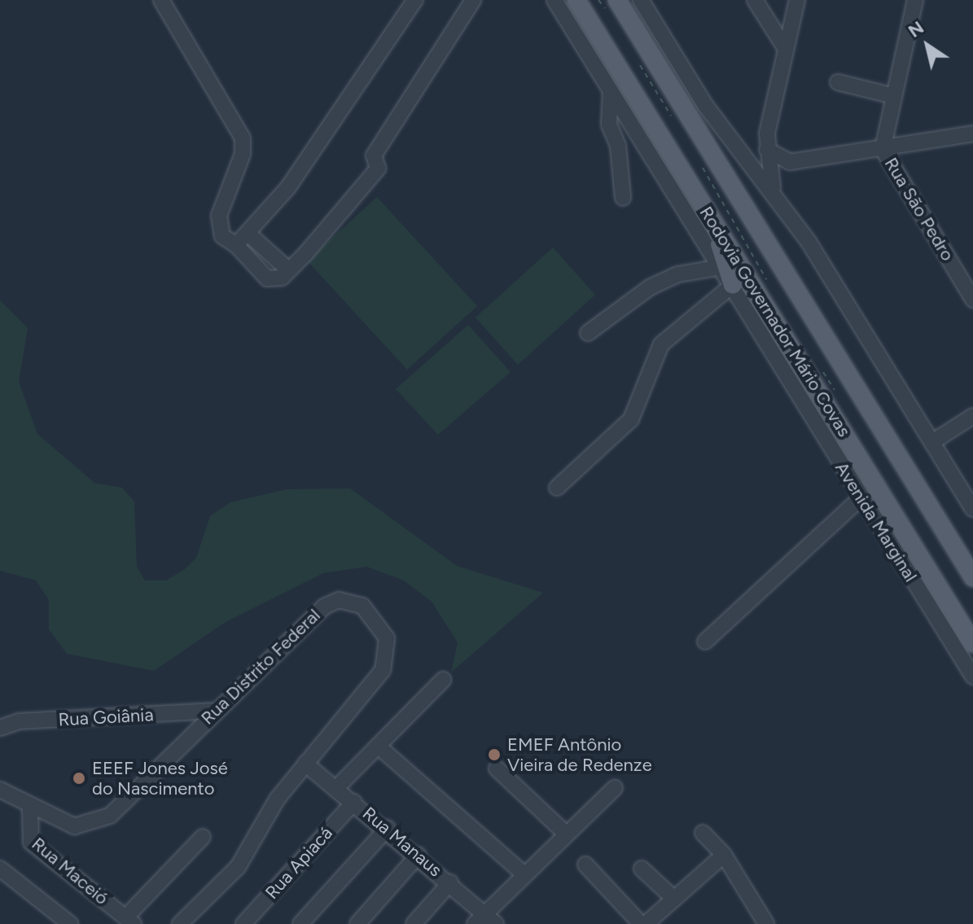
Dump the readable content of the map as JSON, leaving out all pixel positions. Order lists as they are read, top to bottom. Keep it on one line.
{"streets":{"main road":["Rodovia Governador Mário Covas"],"street":["Rua São Pedro","Avenida Marginal","Rua Distrito Federal","Rua Goiânia","Rua Manaus","Rua Apiacá","Rua Maceió"]},"crossings":[["Rua Distrito Federal","Rua Goiânia"],["Rua Distrito Federal","Rua Manaus"],["Rua Distrito Federal","Rua Maceió"],["Rua Manaus","Rua Apiacá"]],"places":["EMEF Antônio Vieira de Redenze","EEEF Jones José do Nascimento"],"north":"top left"}
